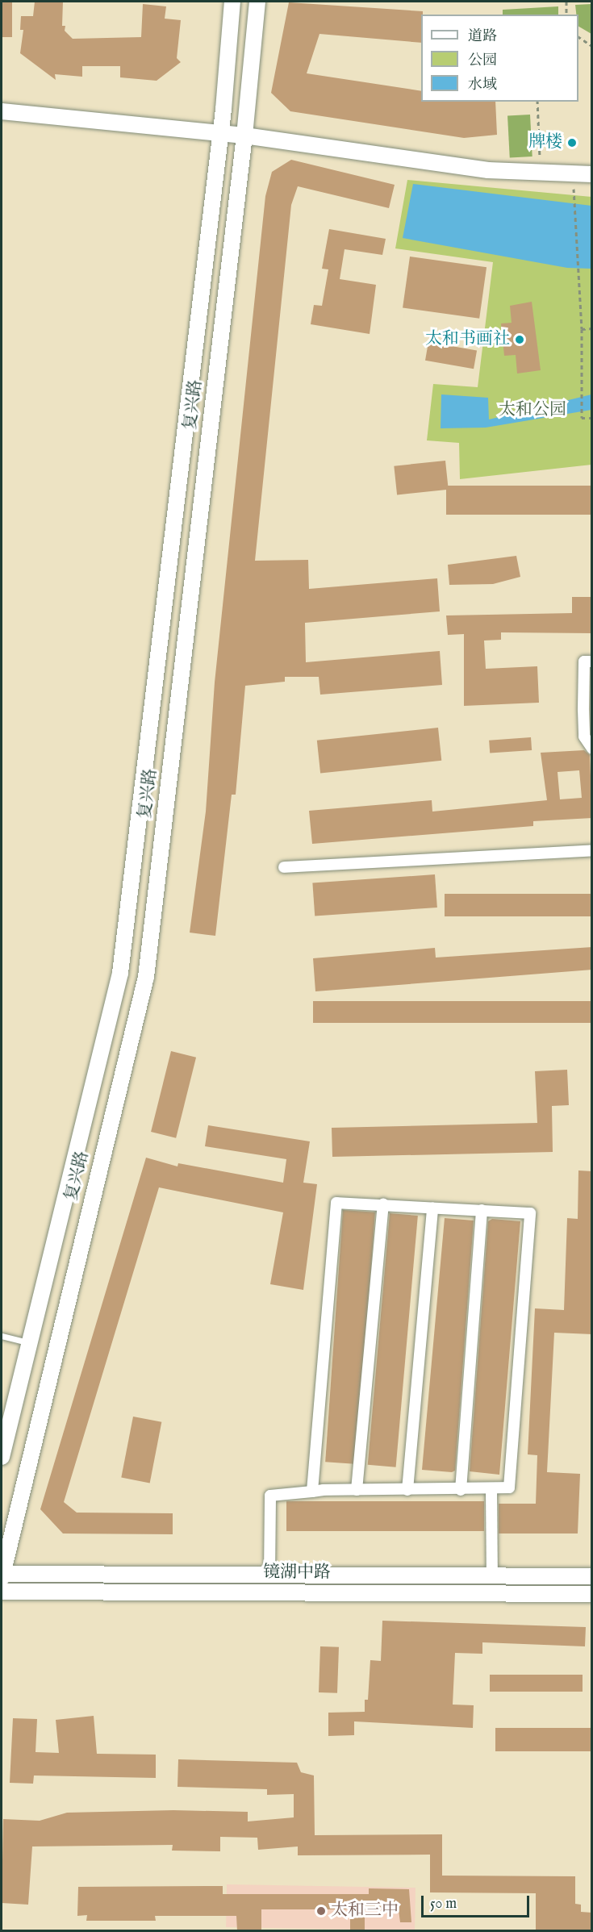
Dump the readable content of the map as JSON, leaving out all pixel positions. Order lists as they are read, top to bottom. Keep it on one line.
{"streets":{"street":["复兴路","镜湖中路"]},"crossings":[["复兴路","镜湖中路"]],"parks":["太和公园"],"places":["牌楼","太和书画社","太和三中"],"legend":["道路","公园","水域"],"scale_bar":"50 m"}
